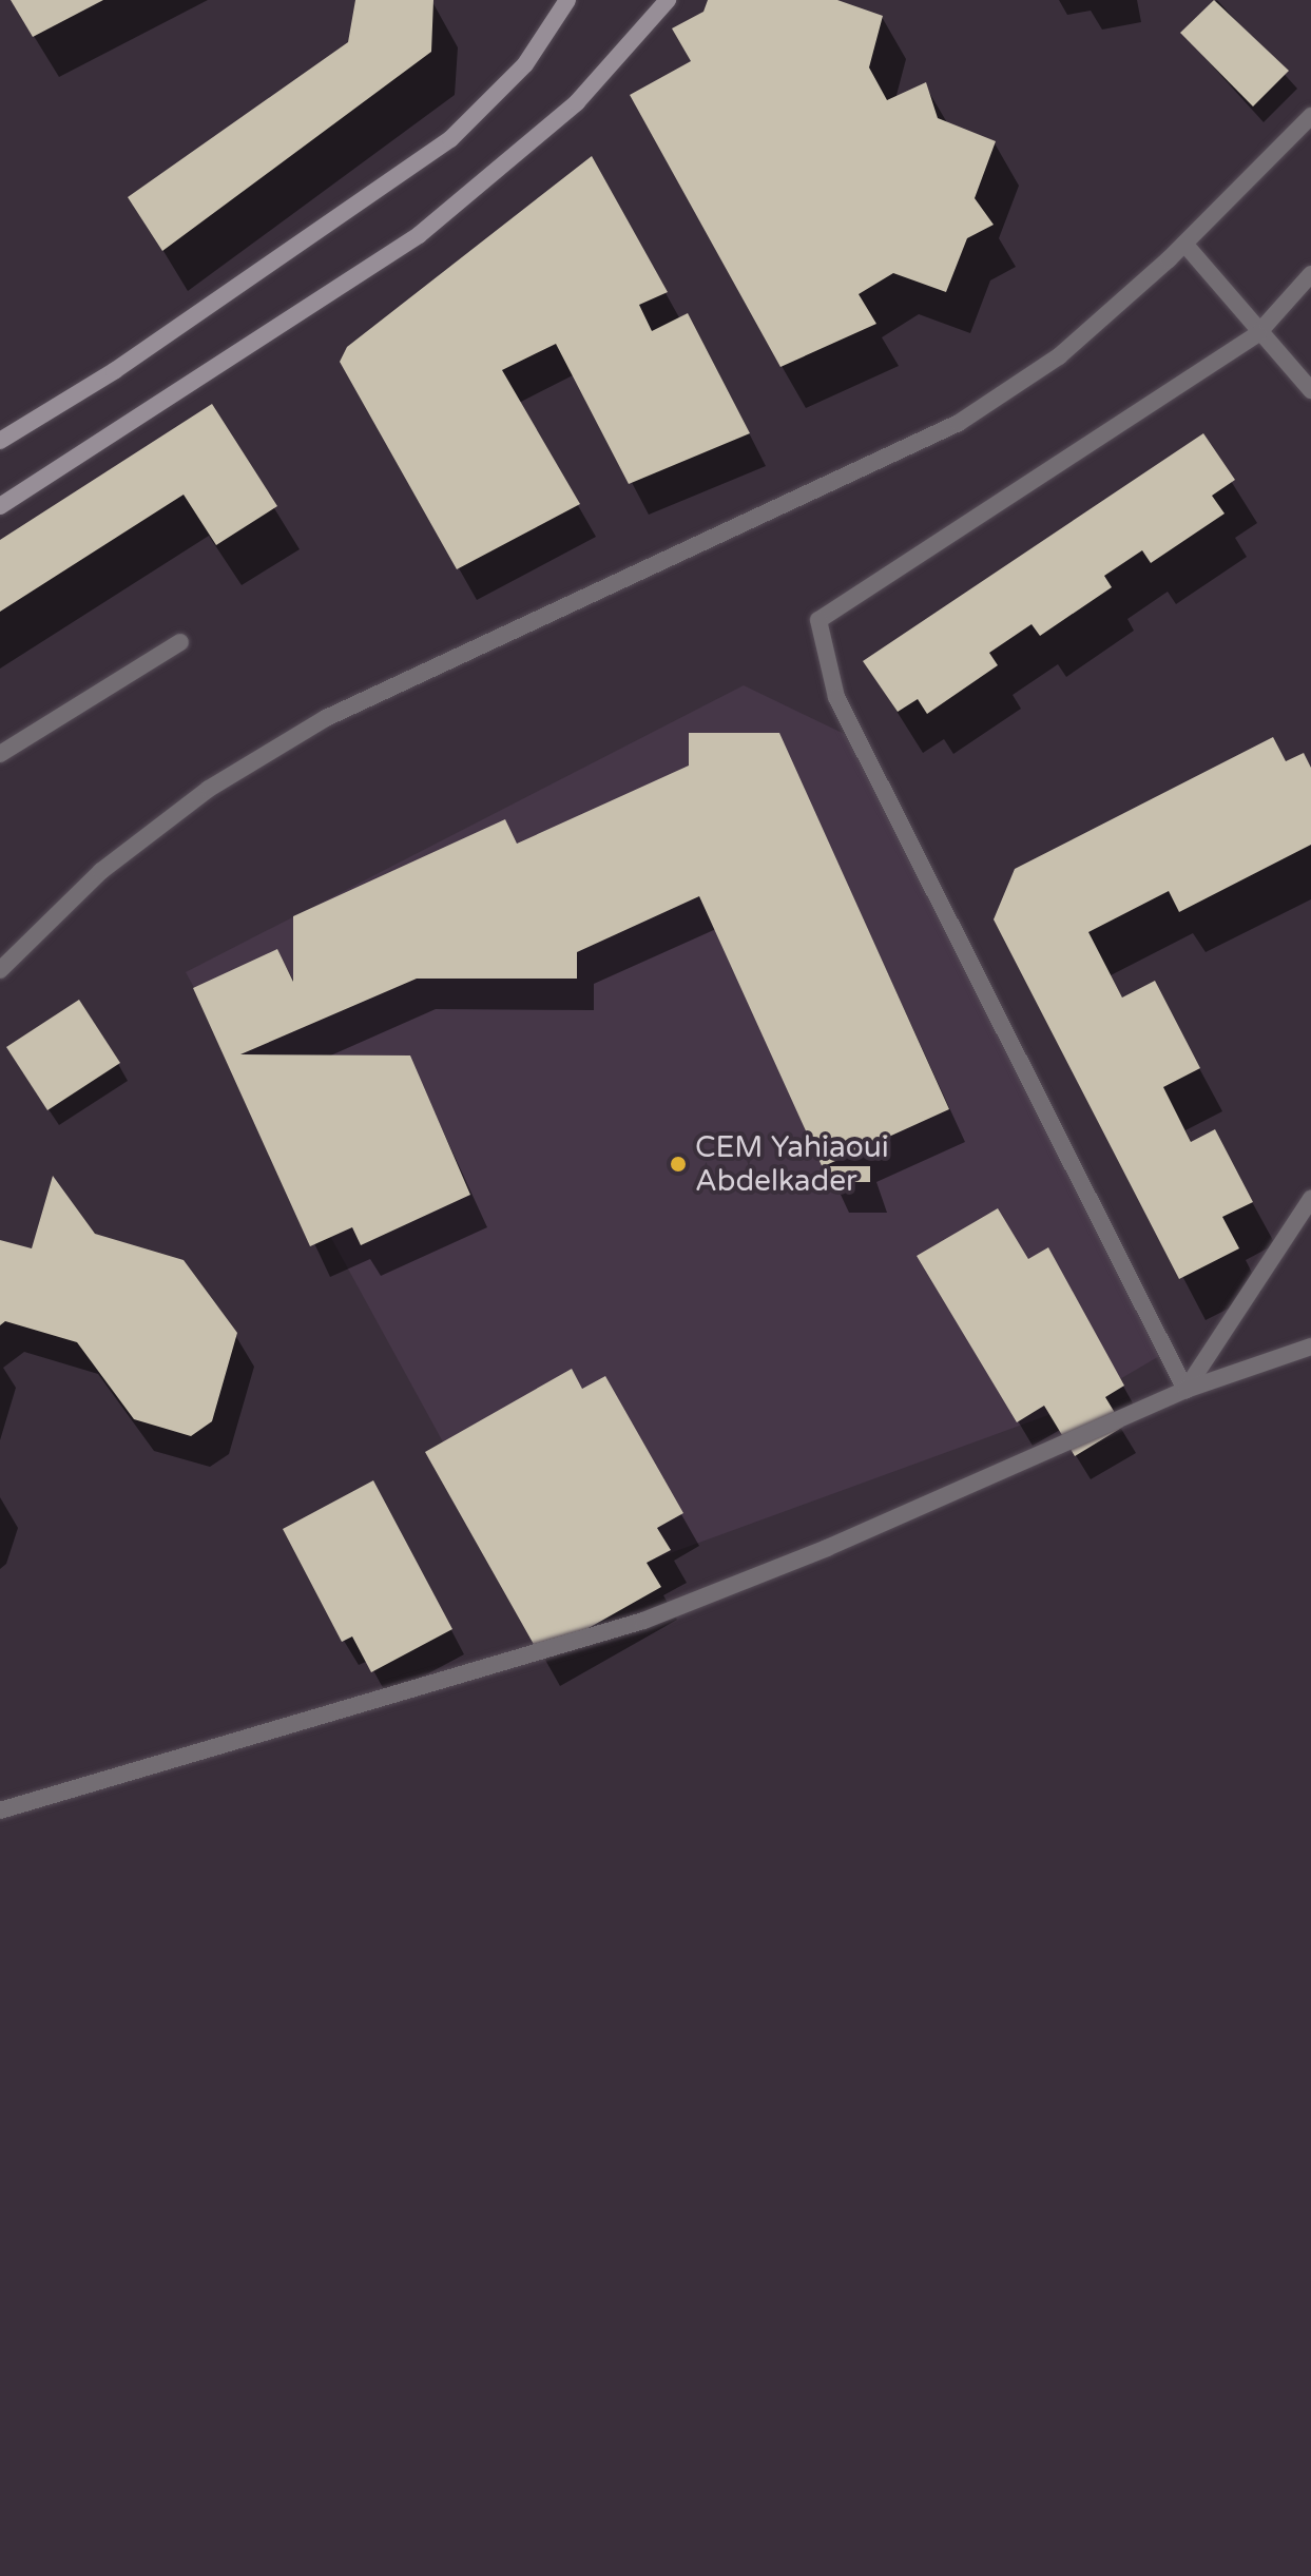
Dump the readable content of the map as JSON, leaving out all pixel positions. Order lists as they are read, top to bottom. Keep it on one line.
{"places":["CEM Yahiaoui Abdelkader"]}
